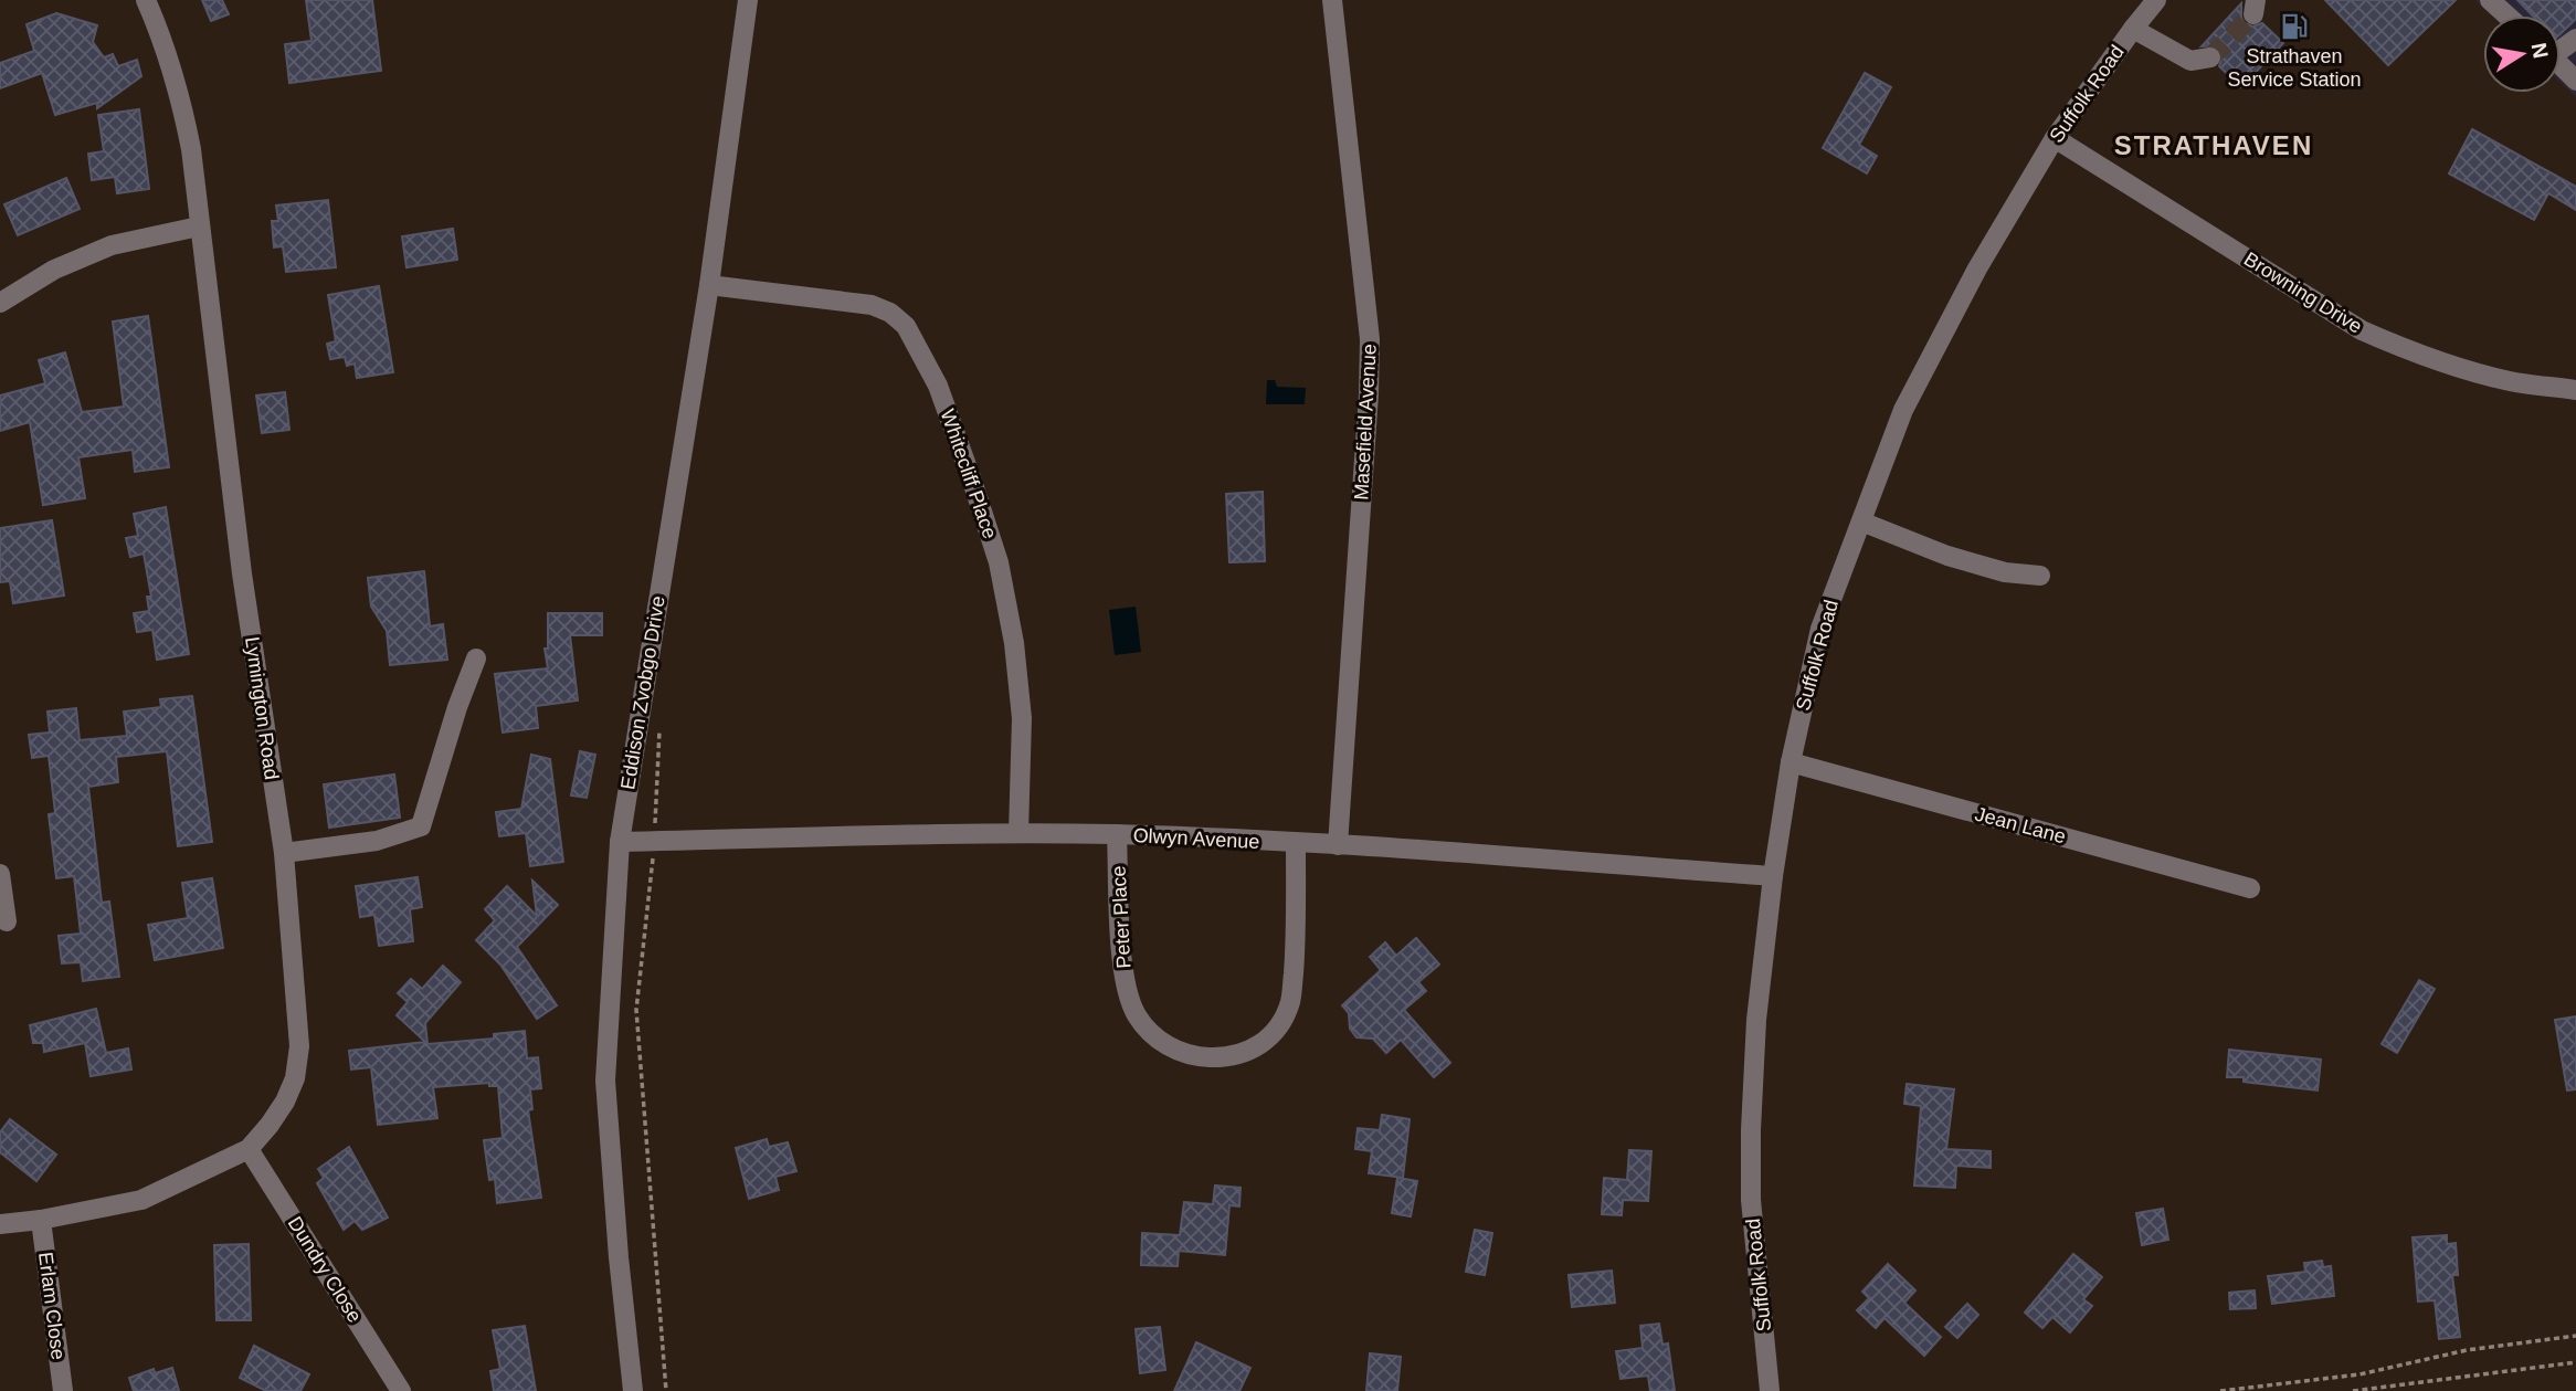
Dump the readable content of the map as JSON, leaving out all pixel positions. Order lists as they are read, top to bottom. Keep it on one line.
{"streets":{"street":["Suffolk Road","Browning Drive","Masefield Avenue","Whitecliff Place","Eddison Zvobgo Drive","Lymington Road","Jean Lane","Olwyn Avenue","Peter Place","Dundry Close","Erlam Close"]},"crossings":[["Suffolk Road","Browning Drive"],["Suffolk Road","Jean Lane"],["Suffolk Road","Olwyn Avenue"],["Masefield Avenue","Olwyn Avenue"],["Whitecliff Place","Eddison Zvobgo Drive"],["Whitecliff Place","Olwyn Avenue"],["Eddison Zvobgo Drive","Olwyn Avenue"],["Lymington Road","Dundry Close"],["Lymington Road","Erlam Close"],["Olwyn Avenue","Peter Place"]],"districts":["STRATHAVEN"],"places":{"fuel station":["Strathaven Service Station"]},"north":"right"}
